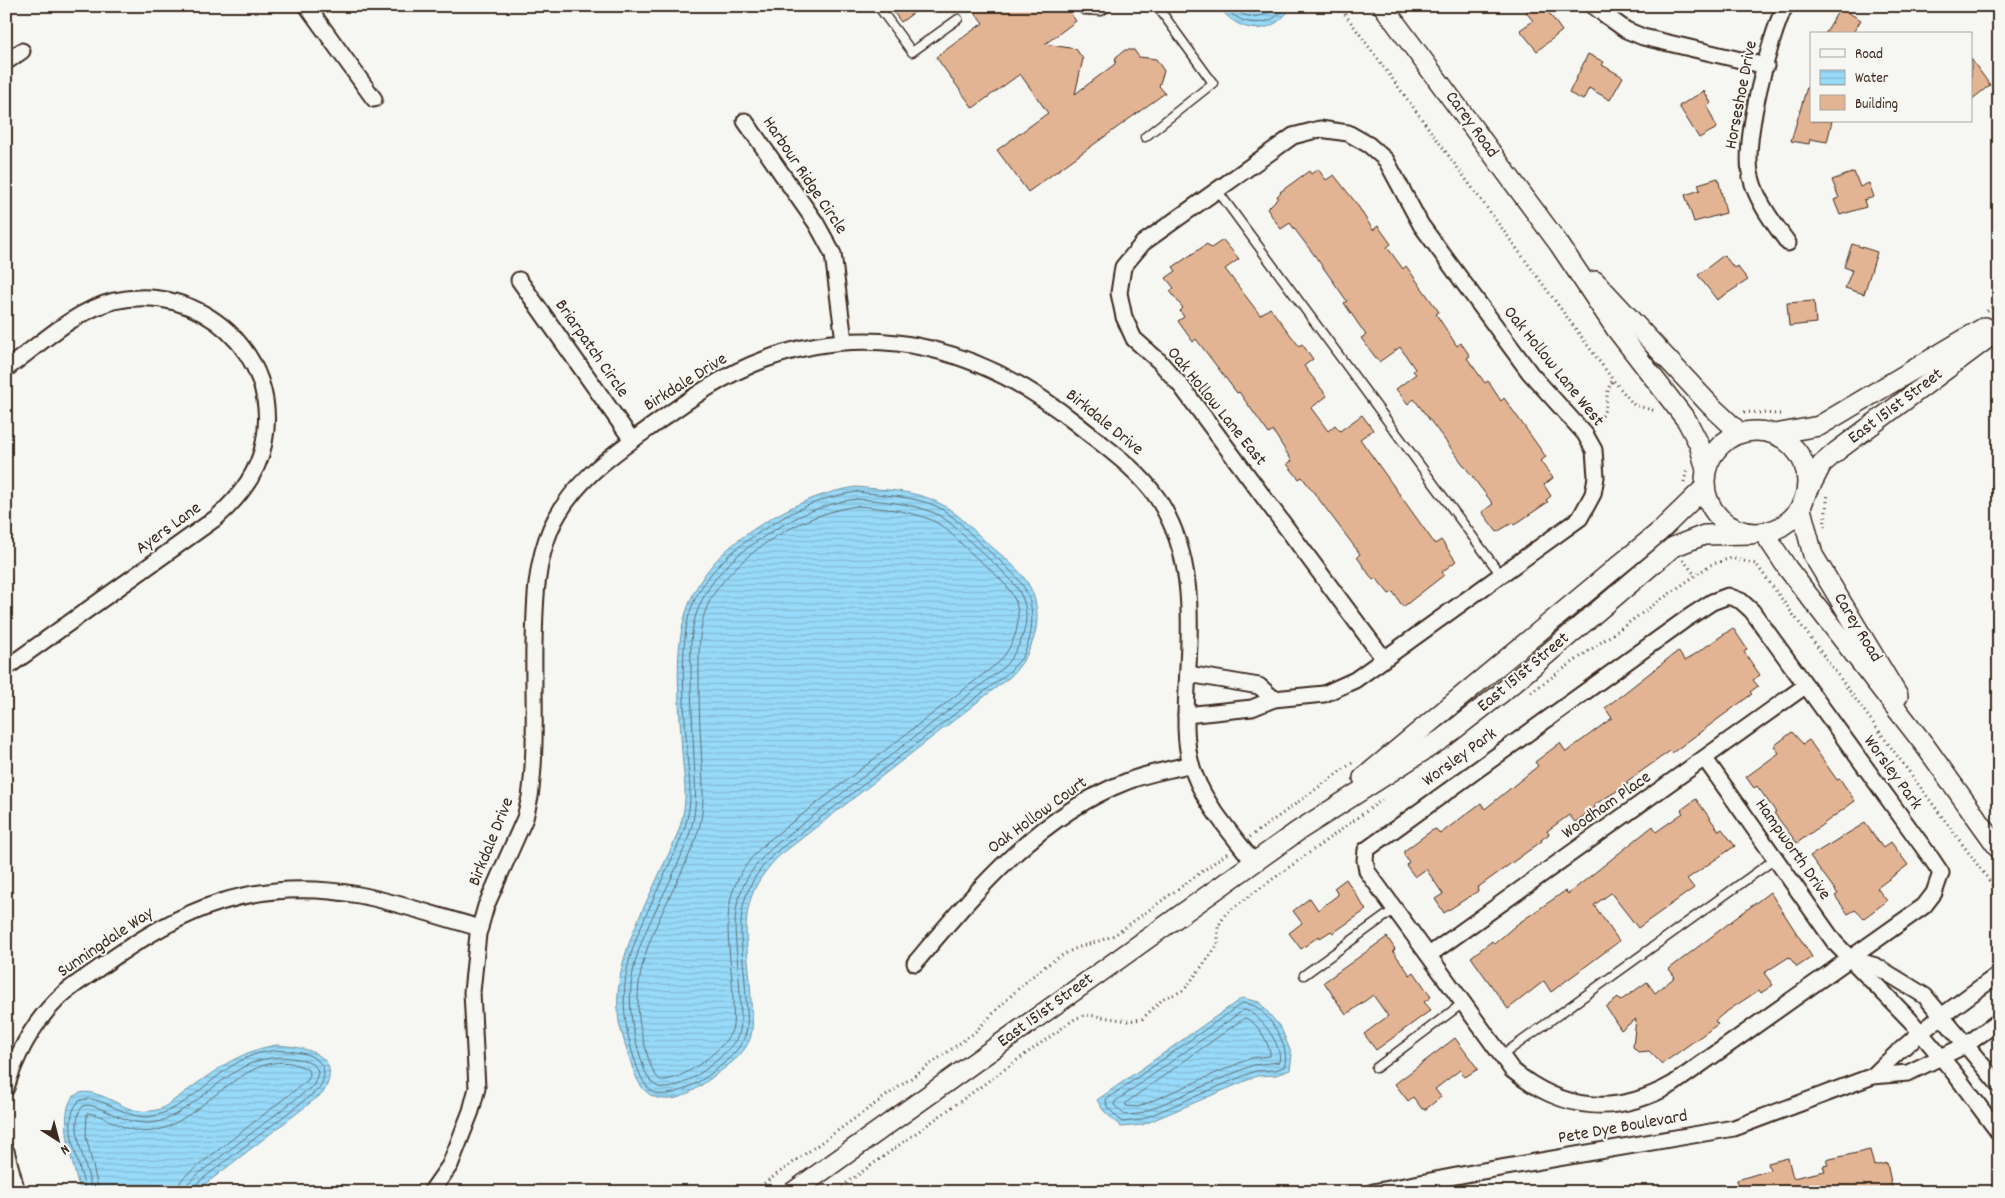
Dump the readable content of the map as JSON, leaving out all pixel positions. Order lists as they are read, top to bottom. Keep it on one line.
{"streets":{"street":["Horseshoe Drive","Carey Road","Harbour Ridge Circle","Briarpatch Circle","Oak Hollow Lane West","Birkdale Drive","Oak Hollow Lane East","East 151st Street","Ayers Lane","Worsley Park","Woodham Place","Oak Hollow Court","Hampworth Drive","Sunningdale Way","Pete Dye Boulevard"]},"crossings":[["Carey Road","East 151st Street"],["Harbour Ridge Circle","Birkdale Drive"],["Briarpatch Circle","Birkdale Drive"],["Oak Hollow Lane West","Birkdale Drive"],["Oak Hollow Lane West","Oak Hollow Lane East"],["Birkdale Drive","East 151st Street"],["Birkdale Drive","Oak Hollow Court"],["Birkdale Drive","Sunningdale Way"],["Worsley Park","Woodham Place"],["Worsley Park","Hampworth Drive"],["Woodham Place","Hampworth Drive"],["Hampworth Drive","Pete Dye Boulevard"]],"legend":["Road","Water","Building"],"north":"bottom right"}
